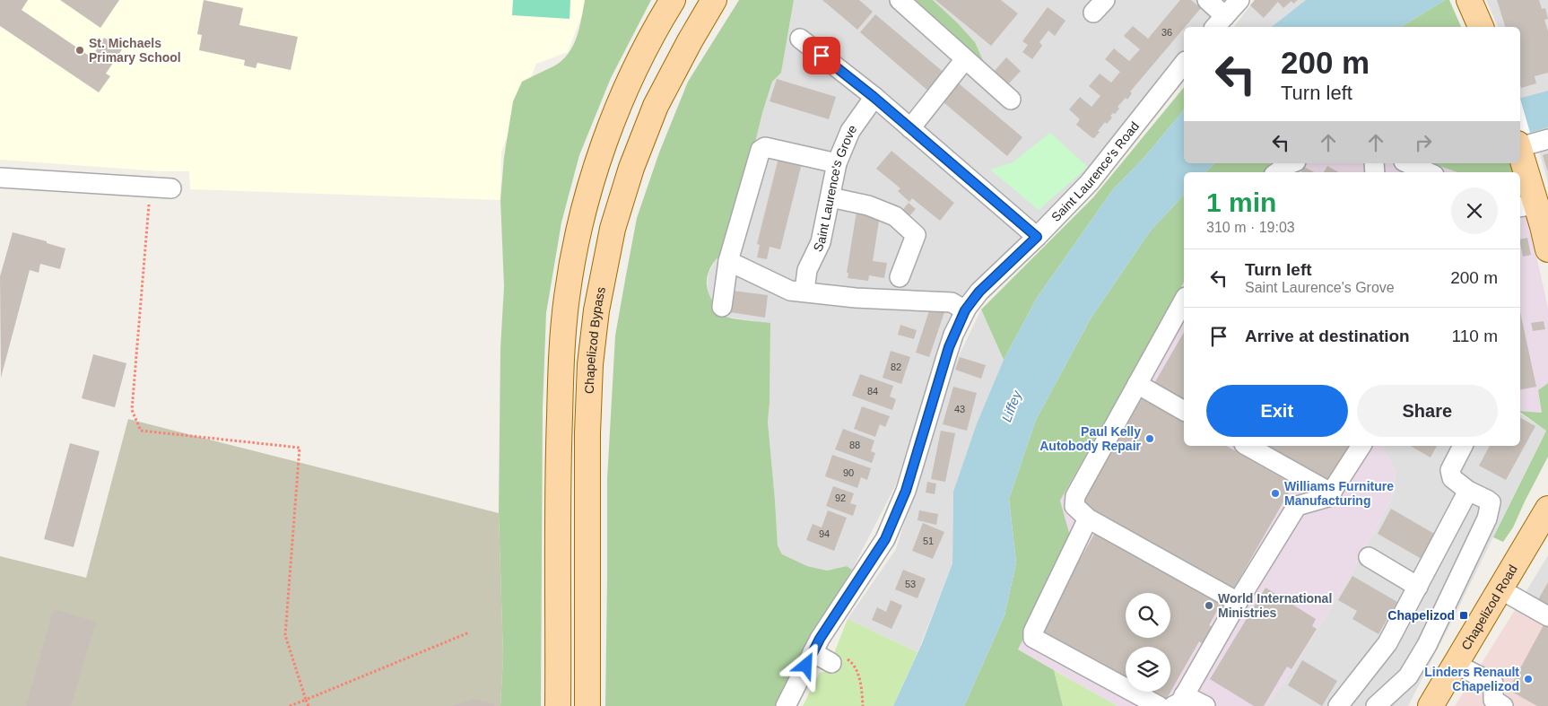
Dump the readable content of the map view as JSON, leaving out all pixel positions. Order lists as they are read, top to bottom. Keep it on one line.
{"streets":{"main road":["Chapelizod Bypass","Chapelizod Road"],"street":["Saint Laurence's Road","Saint Laurence's Grove"]},"water":["Liffey"],"places":{"other":["St. Michaels Primary School","Paul Kelly Autobody Repair","Williams Furniture Manufacturing","World International Ministries","Linders Renault Chapelizod"],"transit":["Chapelizod"]},"house_numbers":["36","82","84","43","88","90","92","94","51","53"],"page":{"turn":["200 m","Turn left"],"heading":["1 min","310 m · 19:03"],"list":[{"name":"Turn left","note":"Saint Laurence's Grove","value":"200 m"},{"name":"Arrive at destination","value":"110 m"}],"buttons":["Exit","Share"]}}
